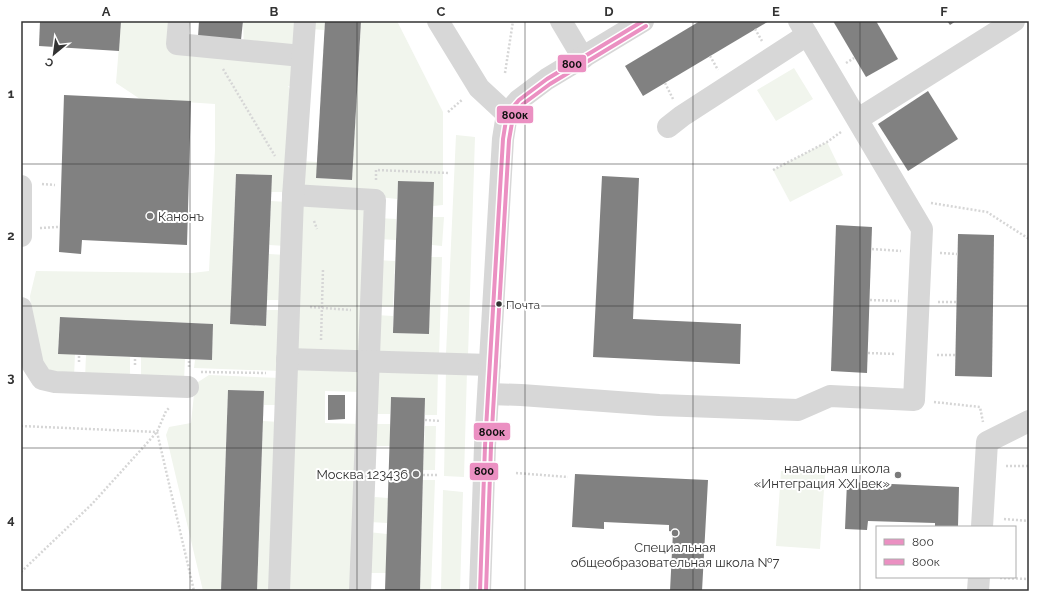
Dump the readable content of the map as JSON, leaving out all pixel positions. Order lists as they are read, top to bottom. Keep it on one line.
{"places":["Канонъ","Почта","Москва 123436","начальная школа «Интеграция XXI век»","Специальная общеобразовательная школа №7"],"lines":["transit line 800","transit line 800к"],"legend":["800","800к"],"north":"bottom left","grid":{"columns":["A","B","C","D","E","F"],"rows":["1","2","3","4"]}}
